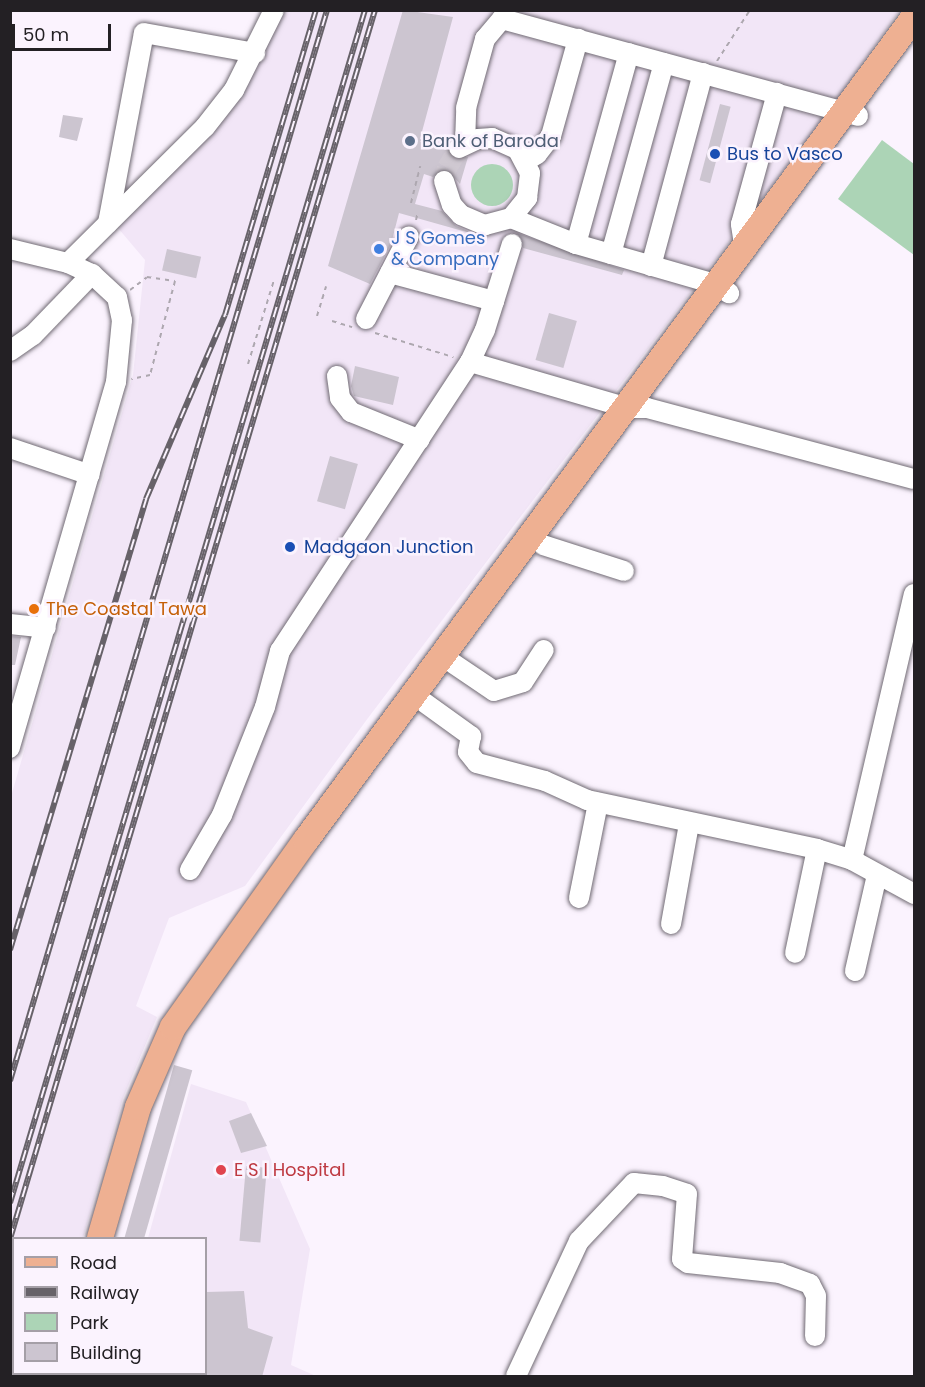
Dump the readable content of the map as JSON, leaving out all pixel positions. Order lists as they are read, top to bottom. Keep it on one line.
{"places":["Bank of Baroda","Bus to Vasco","J S Gomes & Company","Madgaon Junction","The Coastal Tawa","E S I Hospital"],"legend":["Road","Railway","Park","Building"],"scale_bar":"50 m"}
